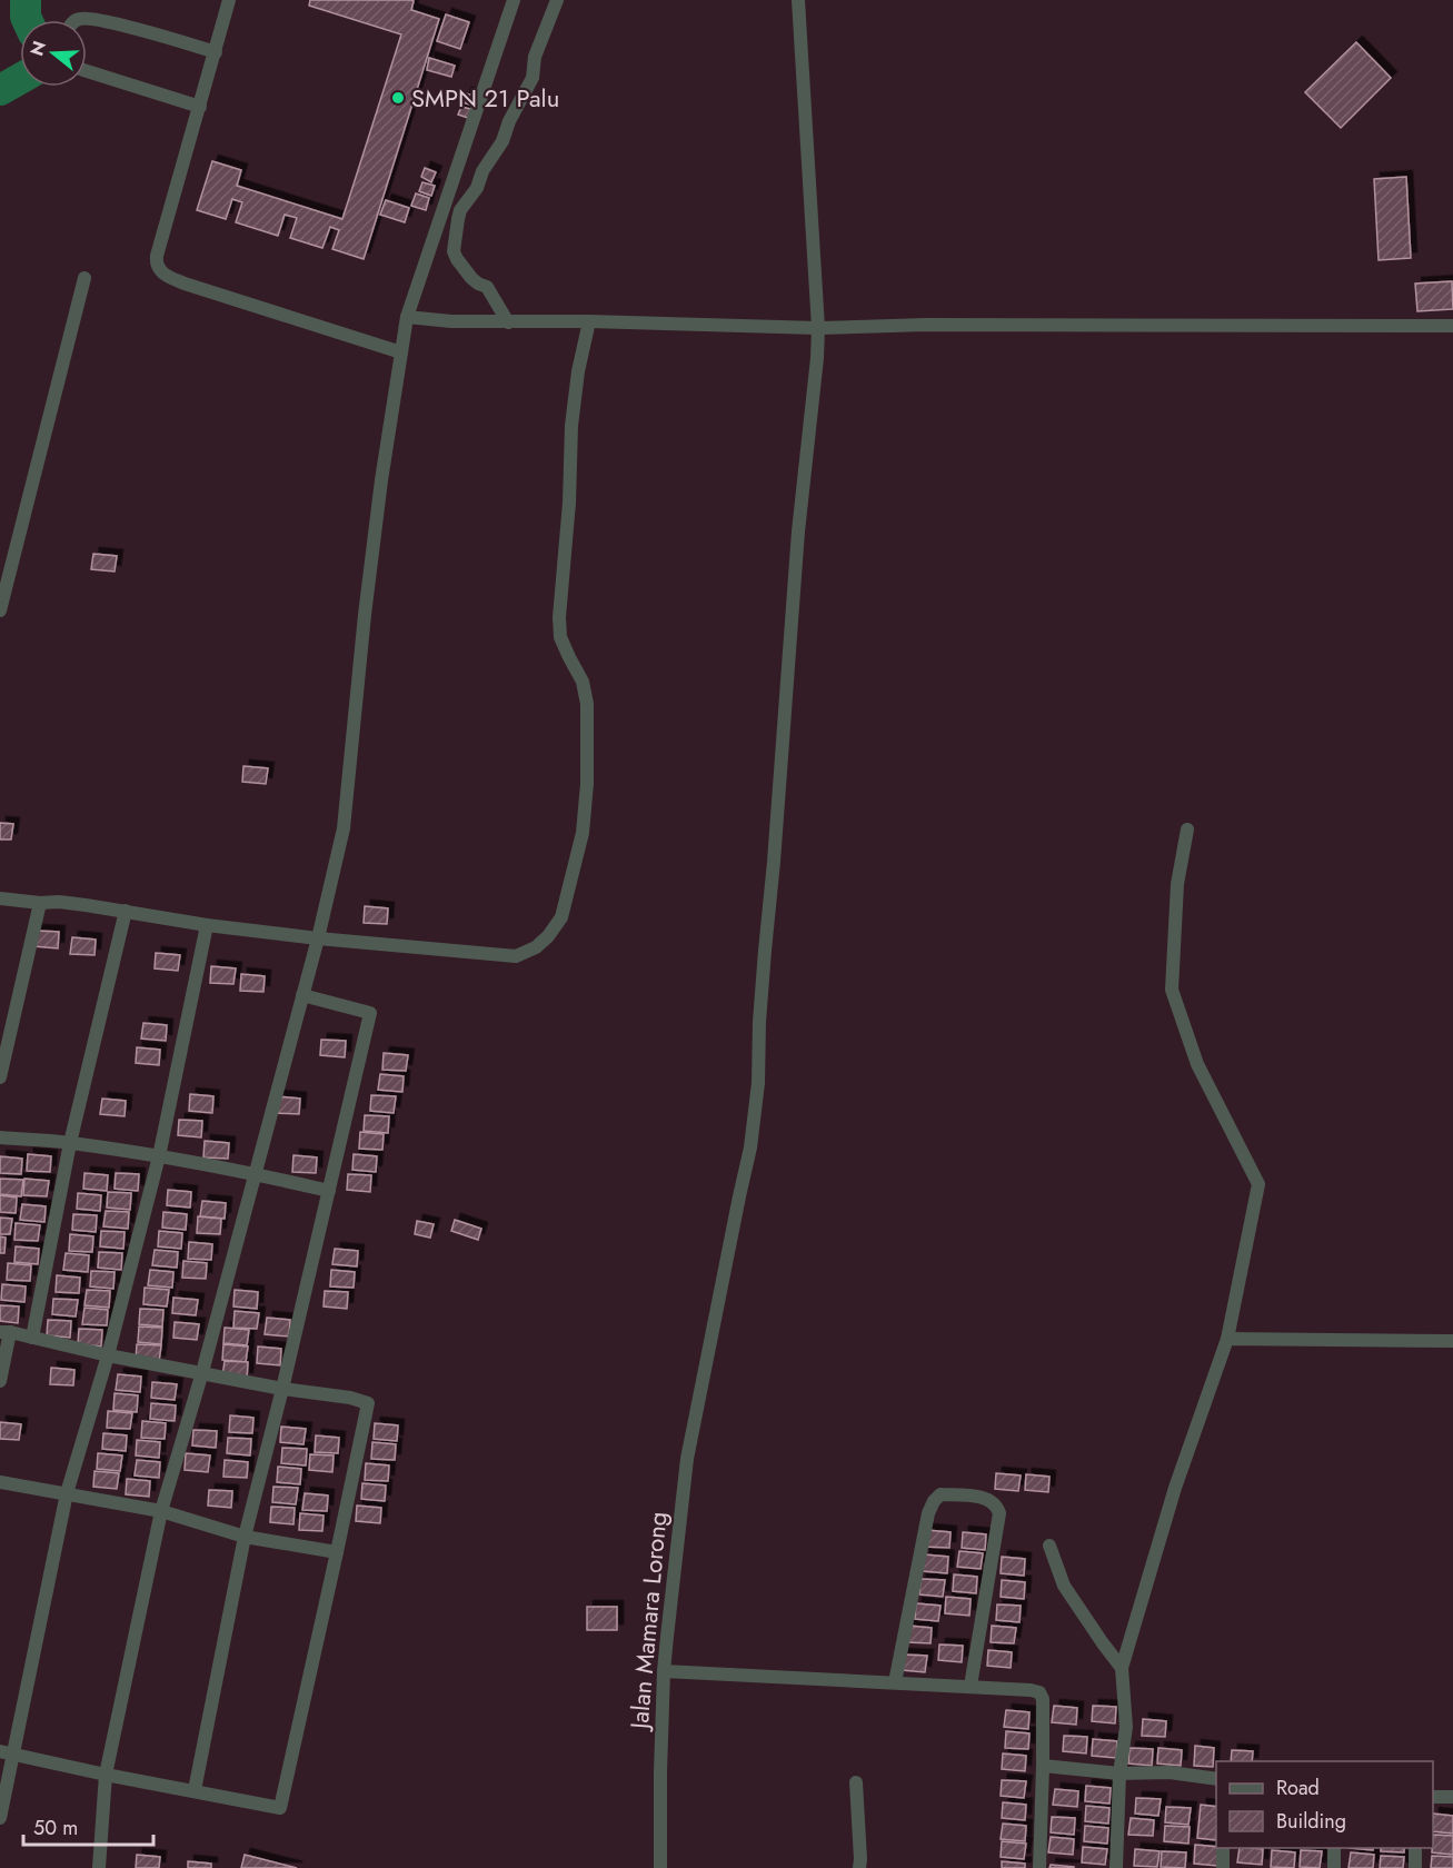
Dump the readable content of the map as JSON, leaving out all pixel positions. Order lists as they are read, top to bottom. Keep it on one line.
{"streets":{"street":["Jalan Mamara Lorong"]},"places":["SMPN 21 Palu"],"legend":["Road","Building"],"scale_bar":"50 m","north":"left"}
